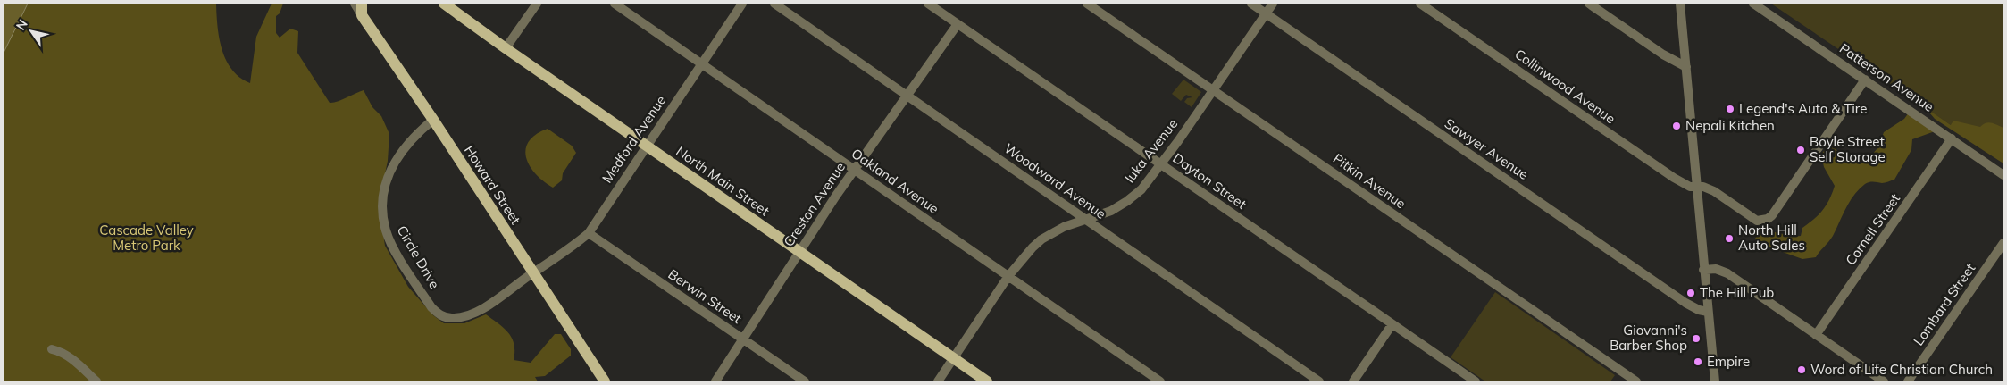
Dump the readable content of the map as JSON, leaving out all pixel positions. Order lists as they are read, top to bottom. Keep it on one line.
{"streets":{"main road":["North Main Street","Howard Street"],"street":["Patterson Avenue","Collinwood Avenue","Medford Avenue","Sawyer Avenue","Iuka Avenue","Oakland Avenue","Woodward Avenue","Dayton Street","Pitkin Avenue","Creston Avenue","Cornell Street","Circle Drive","Berwin Street","Lombard Street"]},"crossings":[["Patterson Avenue","Collinwood Avenue"],["Patterson Avenue","Cornell Street"],["Medford Avenue","North Main Street"],["Medford Avenue","Oakland Avenue"],["Medford Avenue","Howard Street"],["Medford Avenue","Circle Drive"],["Medford Avenue","Berwin Street"],["Sawyer Avenue","Iuka Avenue"],["Iuka Avenue","North Main Street"],["Iuka Avenue","Oakland Avenue"],["Iuka Avenue","Woodward Avenue"],["Iuka Avenue","Dayton Street"],["Iuka Avenue","Pitkin Avenue"],["North Main Street","Creston Avenue"],["Oakland Avenue","Creston Avenue"],["Woodward Avenue","Creston Avenue"],["Dayton Street","Creston Avenue"],["Howard Street","Circle Drive"],["Creston Avenue","Berwin Street"]],"parks":["Cascade Valley Metro Park"],"places":["Legend's Auto & Tire","Nepali Kitchen","Boyle Street Self Storage","North Hill Auto Sales","The Hill Pub","Giovanni's Barber Shop","Empire","Word of Life Christian Church"],"north":"top left"}
